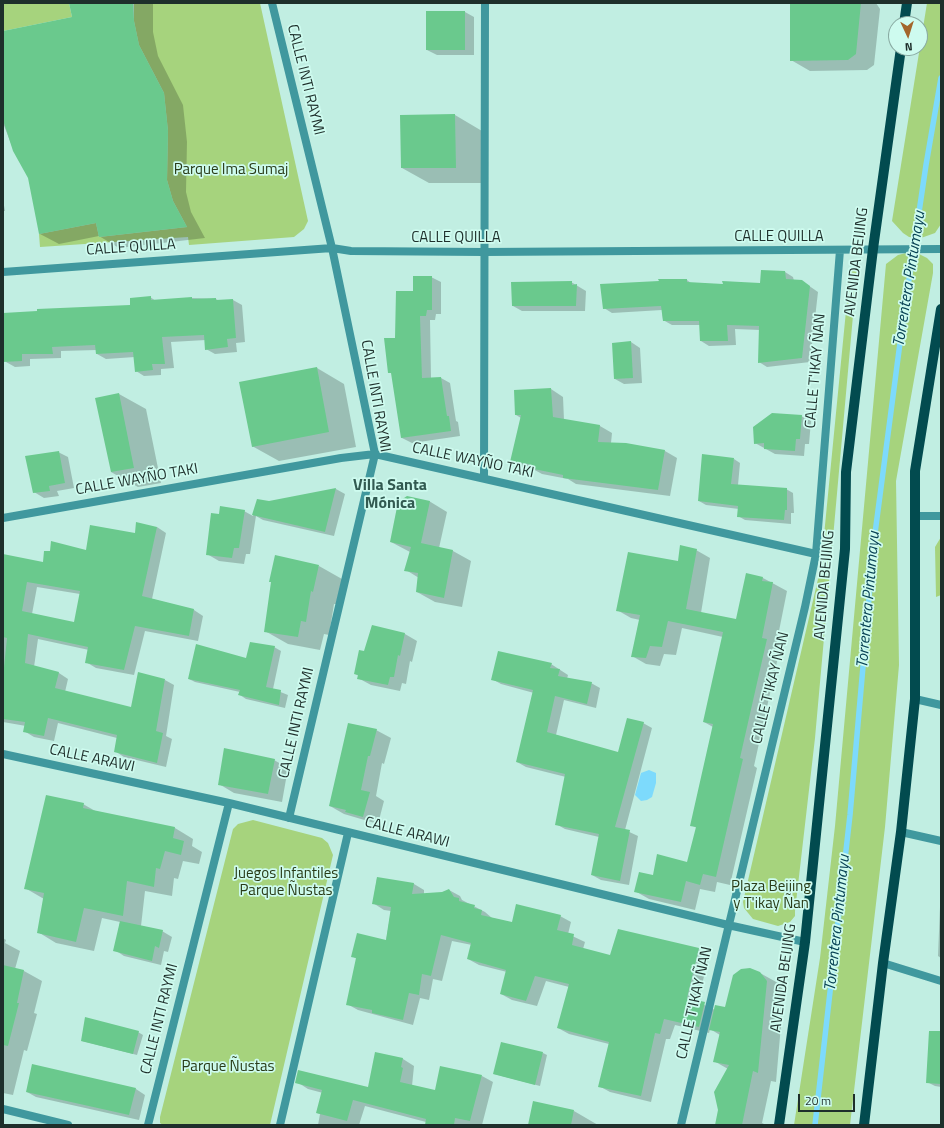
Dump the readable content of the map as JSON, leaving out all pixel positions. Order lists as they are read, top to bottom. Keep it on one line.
{"streets":{"main road":["AVENIDA BEIJING"],"street":["CALLE INTI RAYMI","CALLE QUILLA","CALLE T'IKAY ÑAN","CALLE WAYÑO TAKI","CALLE ARAWI"]},"crossings":[["CALLE INTI RAYMI","CALLE QUILLA"],["CALLE INTI RAYMI","CALLE WAYÑO TAKI"],["CALLE INTI RAYMI","CALLE ARAWI"],["CALLE QUILLA","AVENIDA BEIJING"],["CALLE QUILLA","CALLE T'IKAY ÑAN"],["AVENIDA BEIJING","CALLE ARAWI"],["CALLE T'IKAY ÑAN","CALLE WAYÑO TAKI"],["CALLE T'IKAY ÑAN","CALLE ARAWI"]],"districts":["Villa Santa Mónica"],"water":["Torrentera Pintumayu"],"parks":["Parque Ima Sumaj","Juegos Infantiles Parque Ñustas","Plaza Beijing y T'ikay Ñan","Parque Ñustas"],"scale_bar":"20 m","north":"bottom"}
